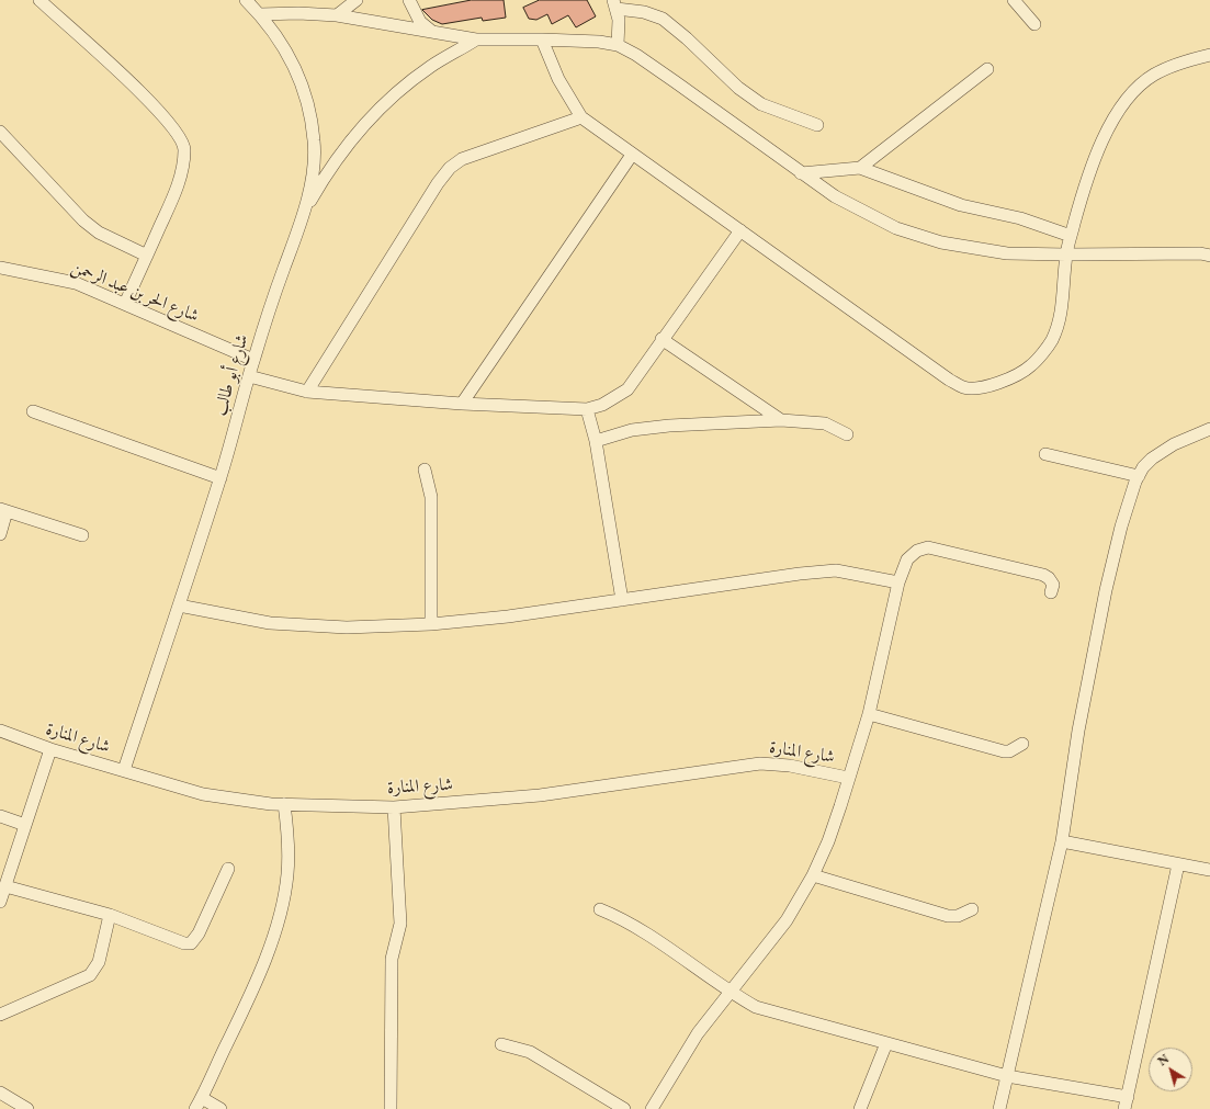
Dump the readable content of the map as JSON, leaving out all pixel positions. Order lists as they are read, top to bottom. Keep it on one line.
{"streets":{"street":["شارع الحر بن عبد الرحمن","شارع أبو طالب","شارع المنارة"]},"crossings":[["شارع الحر بن عبد الرحمن","شارع أبو طالب"],["شارع أبو طالب","شارع المنارة"]],"north":"top left"}
